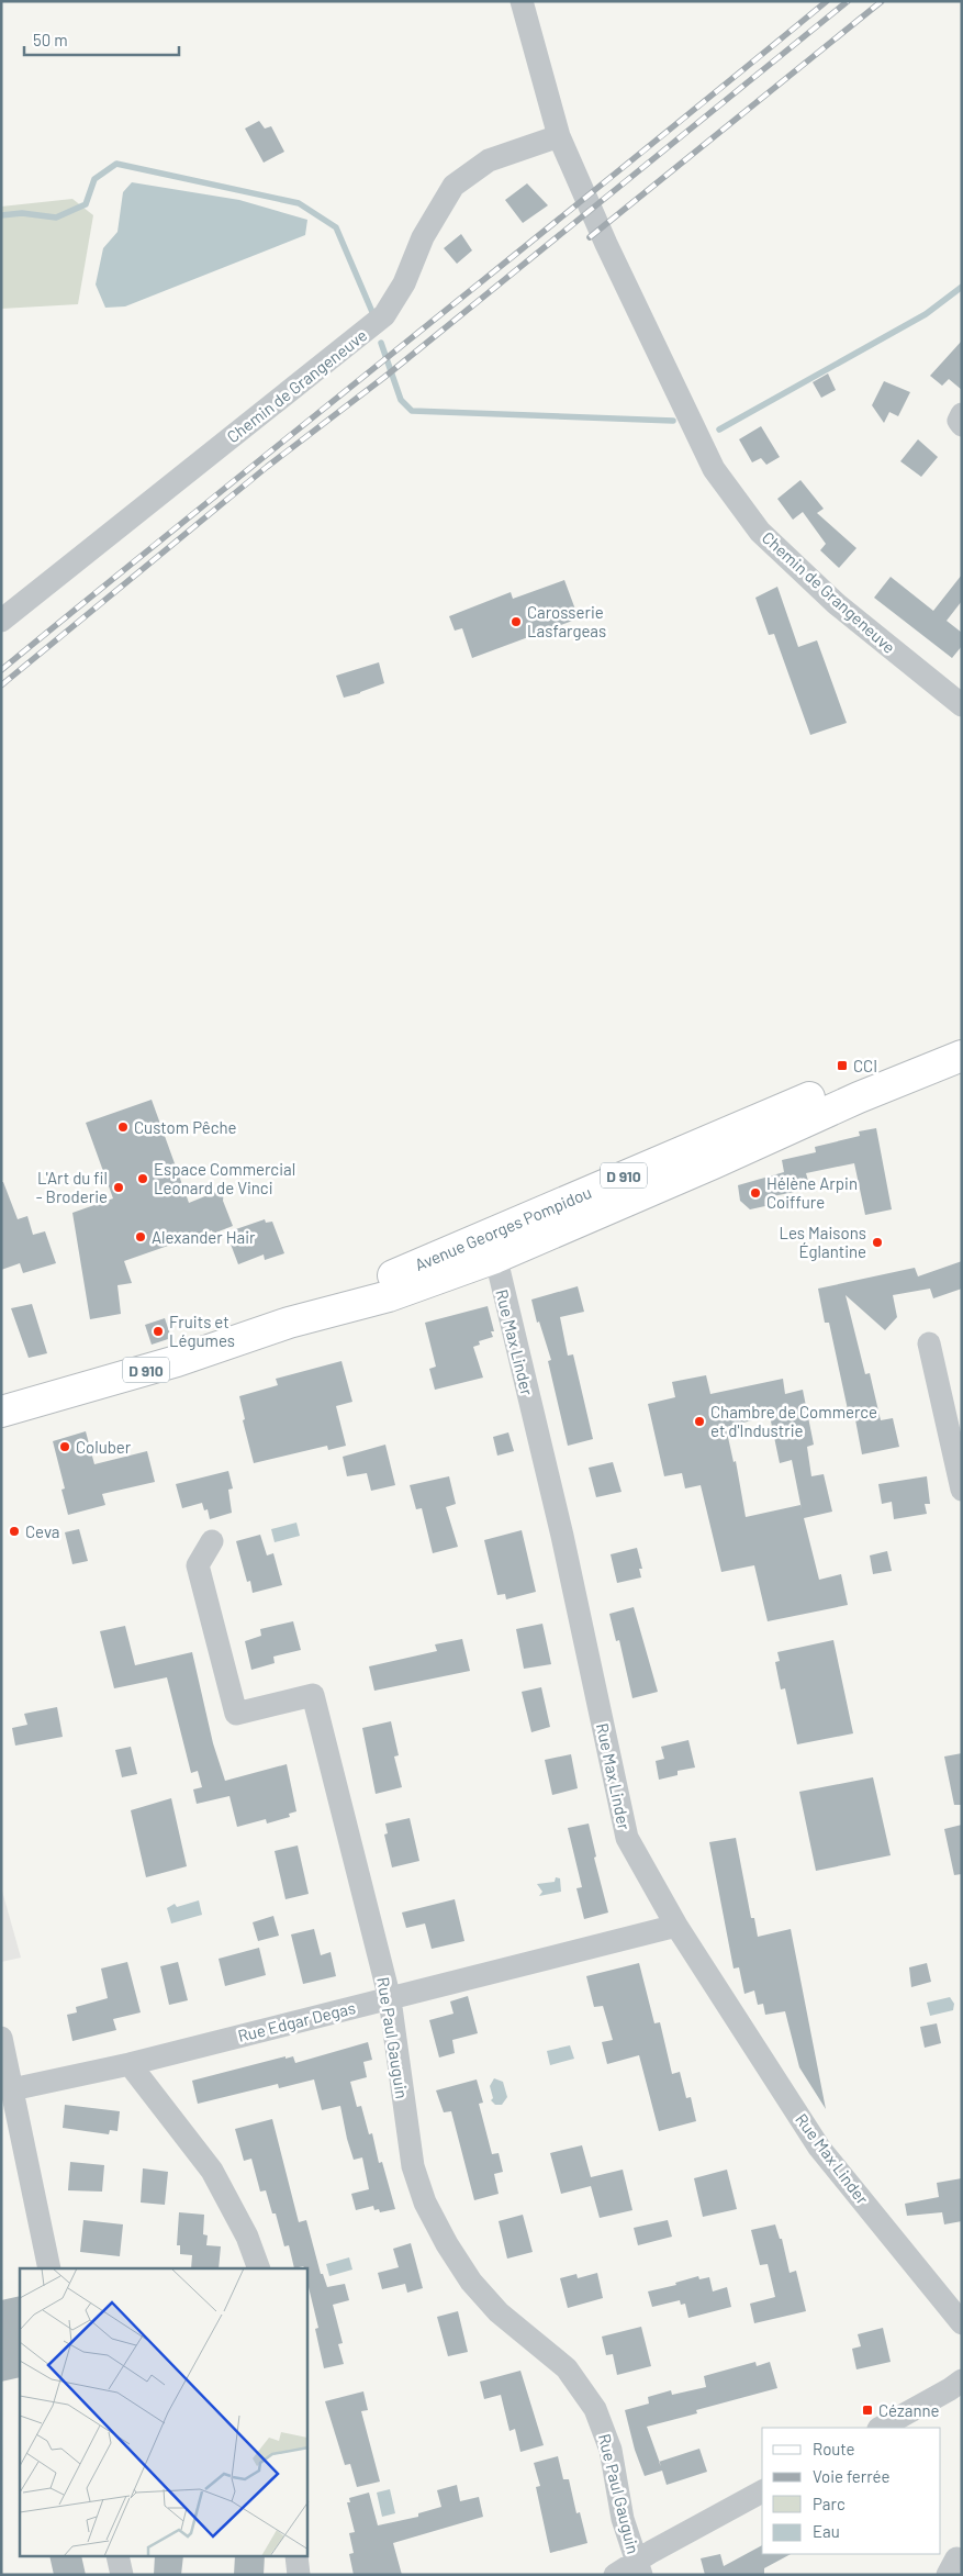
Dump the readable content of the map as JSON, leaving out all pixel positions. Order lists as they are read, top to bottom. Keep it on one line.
{"streets":{"main road":["D 910","Avenue Georges Pompidou"],"street":["Chemin de Grangeneuve","Rue Max Linder","Rue Edgar Degas","Rue Paul Gauguin"]},"crossings":[["Avenue Georges Pompidou","Rue Max Linder"],["Rue Max Linder","Rue Edgar Degas"],["Rue Edgar Degas","Rue Paul Gauguin"]],"places":{"other":["Carosserie Lasfargeas","Custom Pêche","Espace Commercial Leonard de Vinci","L'Art du fil - Broderie","Hélène Arpin Coiffure","Alexander Hair","Les Maisons Églantine","Fruits et Légumes","Chambre de Commerce et d'Industrie","Coluber","Ceva"],"transit":["CCI","Cézanne"]},"legend":["Route","Voie ferrée","Parc","Eau"],"scale_bar":"50 m"}
